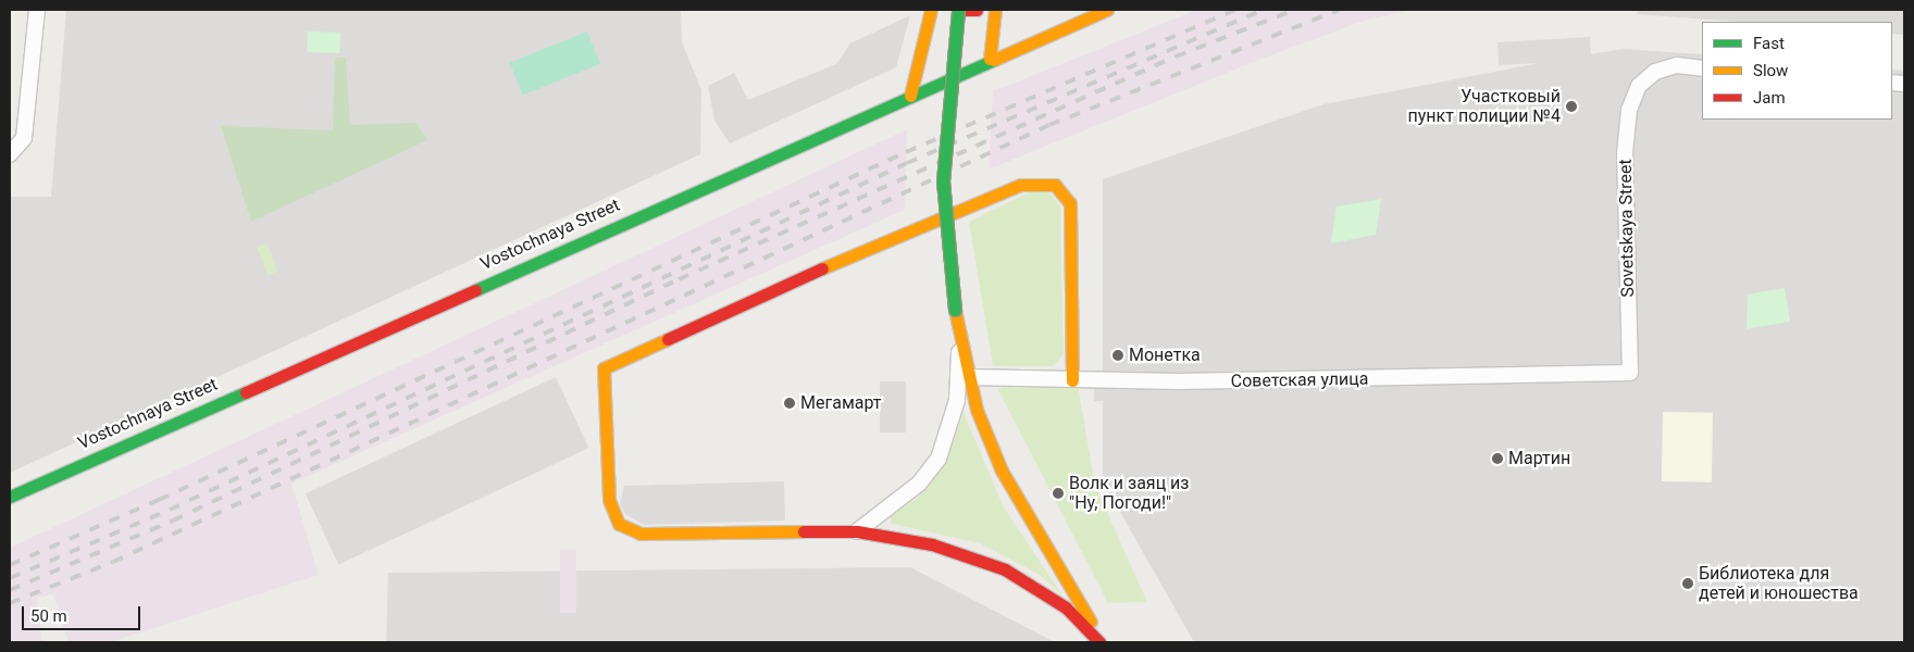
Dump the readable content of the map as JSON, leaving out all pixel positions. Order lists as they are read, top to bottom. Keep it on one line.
{"streets":{"main road":["Vostochnaya Street"],"street":["Советская улица"]},"places":["Участковый пункт полиции №4","Монетка","Мегамарт","Мартин","Волк и заяц из \"Ну, Погоди!\"","Библиотека для детей и юношества"],"legend":["Fast","Slow","Jam"],"scale_bar":"50 m"}
